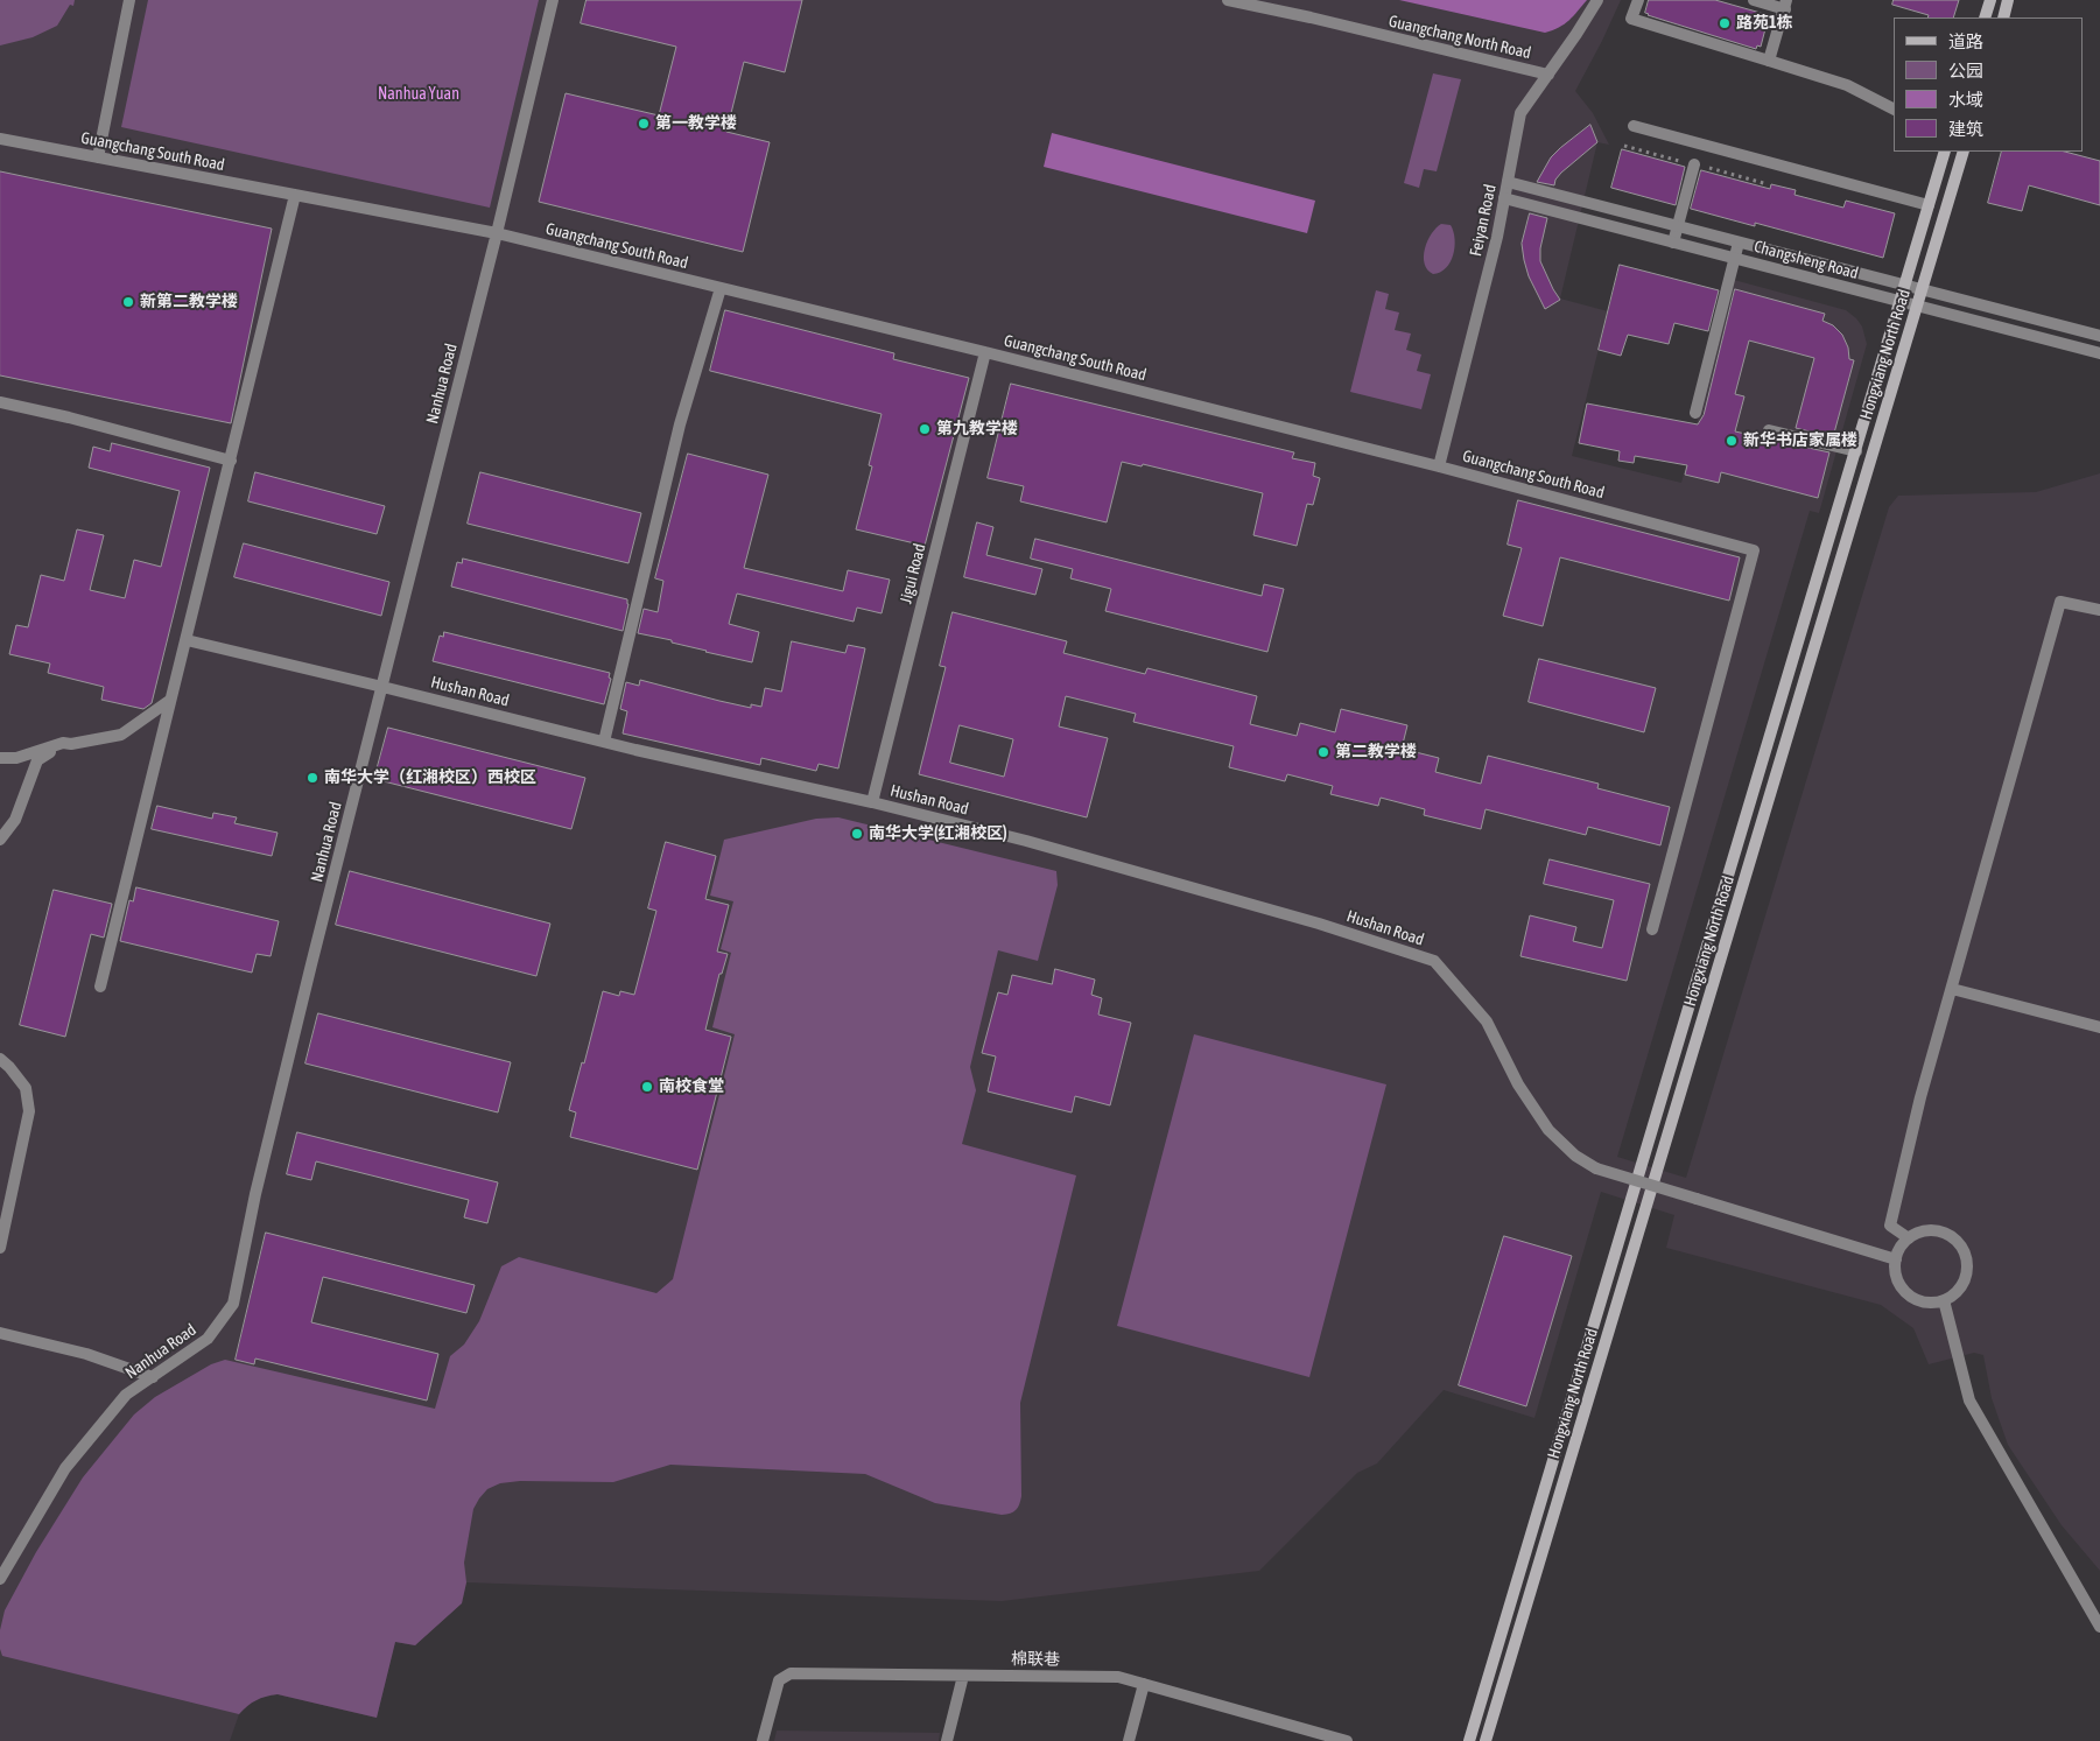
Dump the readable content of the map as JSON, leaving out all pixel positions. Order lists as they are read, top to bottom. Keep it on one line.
{"streets":{"main road":["Hongxiang North Road"],"street":["Guangchang North Road","Guangchang South Road","Feiyan Road","Changsheng Road","Nanhua Road","Jigui Road","Hushan Road","棉联巷"]},"crossings":[["Guangchang North Road","Feiyan Road"],["Guangchang South Road","Feiyan Road"],["Guangchang South Road","Nanhua Road"],["Guangchang South Road","Jigui Road"],["Feiyan Road","Changsheng Road"],["Changsheng Road","Hongxiang North Road"],["Nanhua Road","Hushan Road"],["Jigui Road","Hushan Road"]],"parks":["Nanhua Yuan"],"places":["路苑1栋","第一教学楼","新第二教学楼","第九教学楼","新华书店家属楼","第二教学楼","南华大学（红湘校区）西校区","南华大学(红湘校区)","南校食堂"],"legend":["道路","公园","水域","建筑"]}
